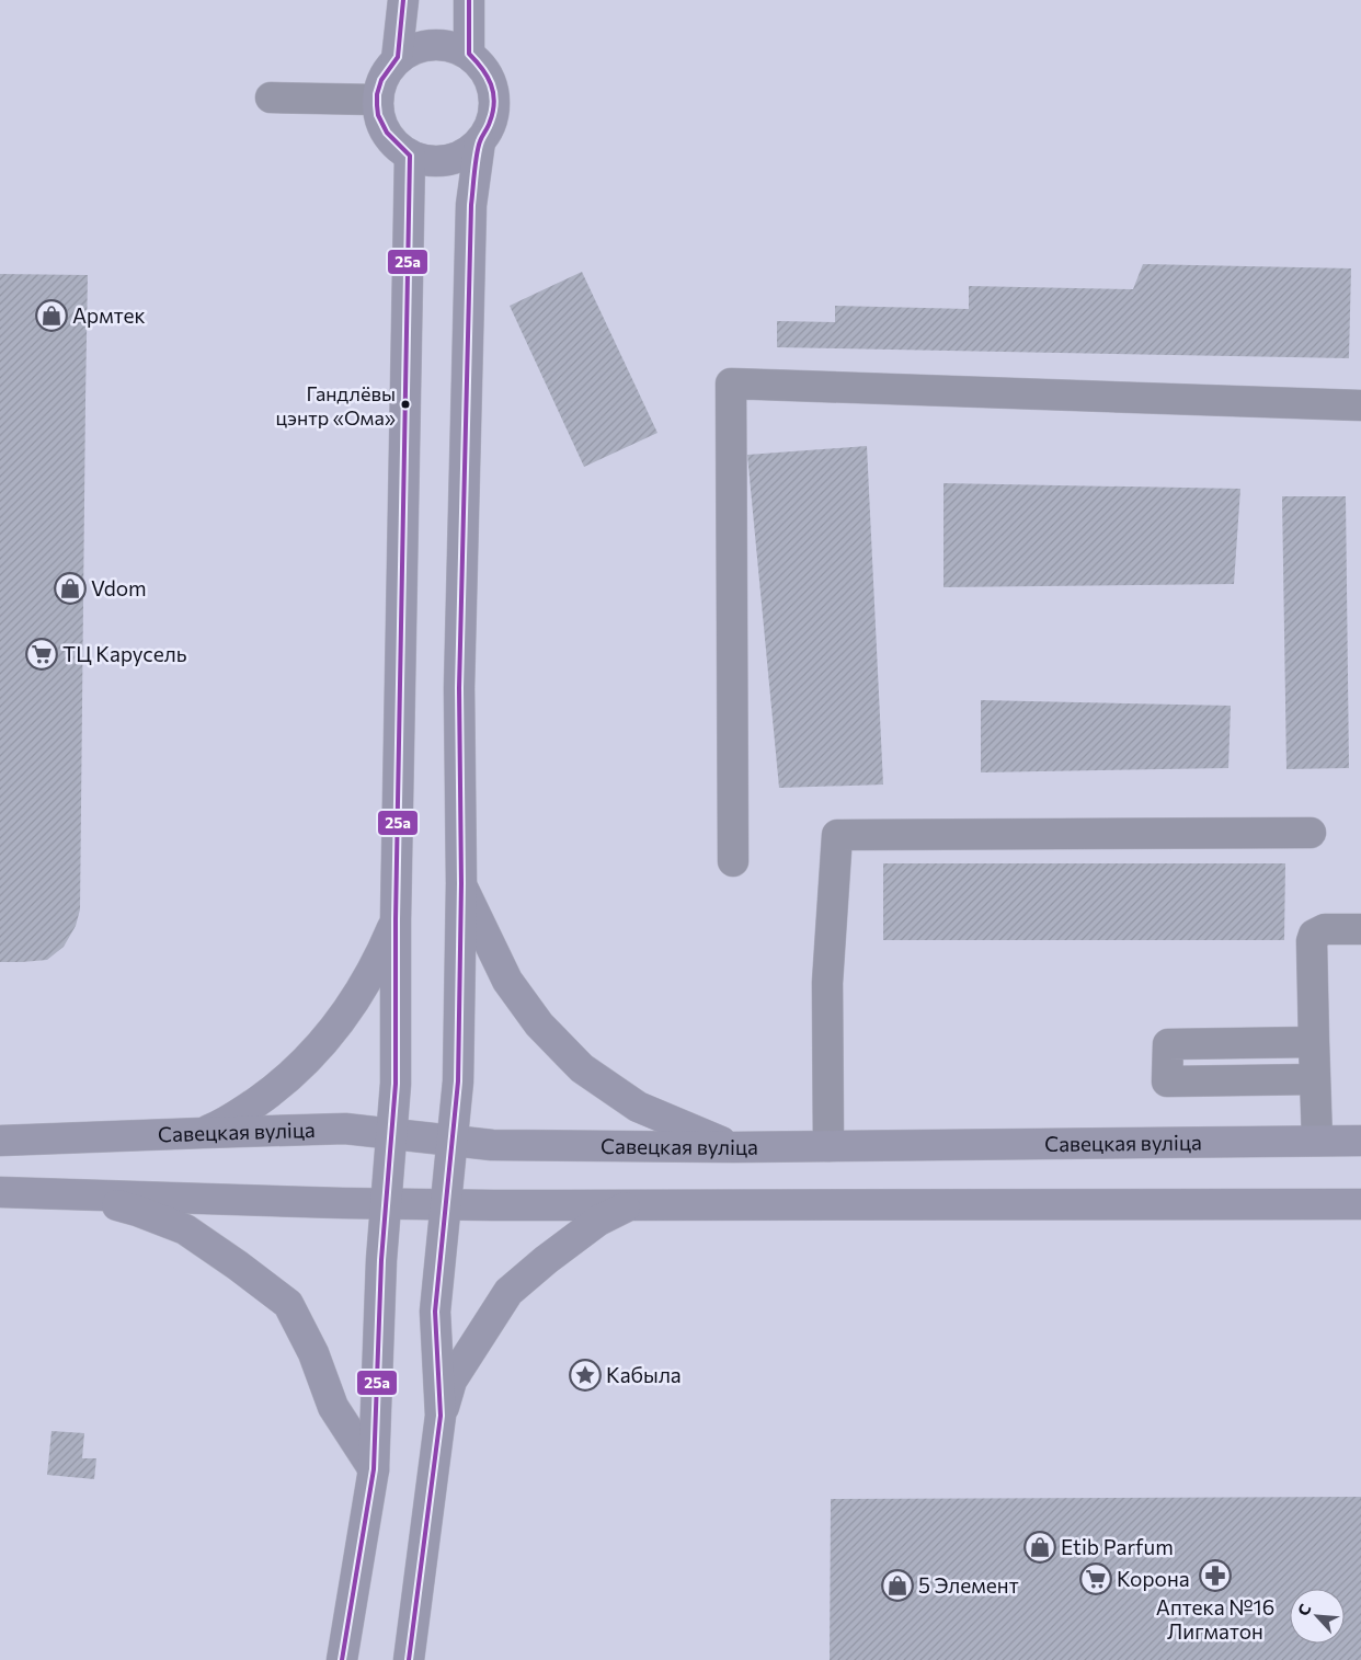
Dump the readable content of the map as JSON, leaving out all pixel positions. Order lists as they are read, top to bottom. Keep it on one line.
{"streets":{"main road":["Савецкая вуліца"]},"places":{"shop":["Армтек","Vdom","Etib Parfum","5 Элемент"],"other":["Гандлёвы цэнтр «Ома»"],"supermarket":["ТЦ Карусель","Корона"],"place":["Кабыла"],"pharmacy":["Аптека №16 Лигматон"]},"lines":["transit line 25а"],"north":"top left"}
